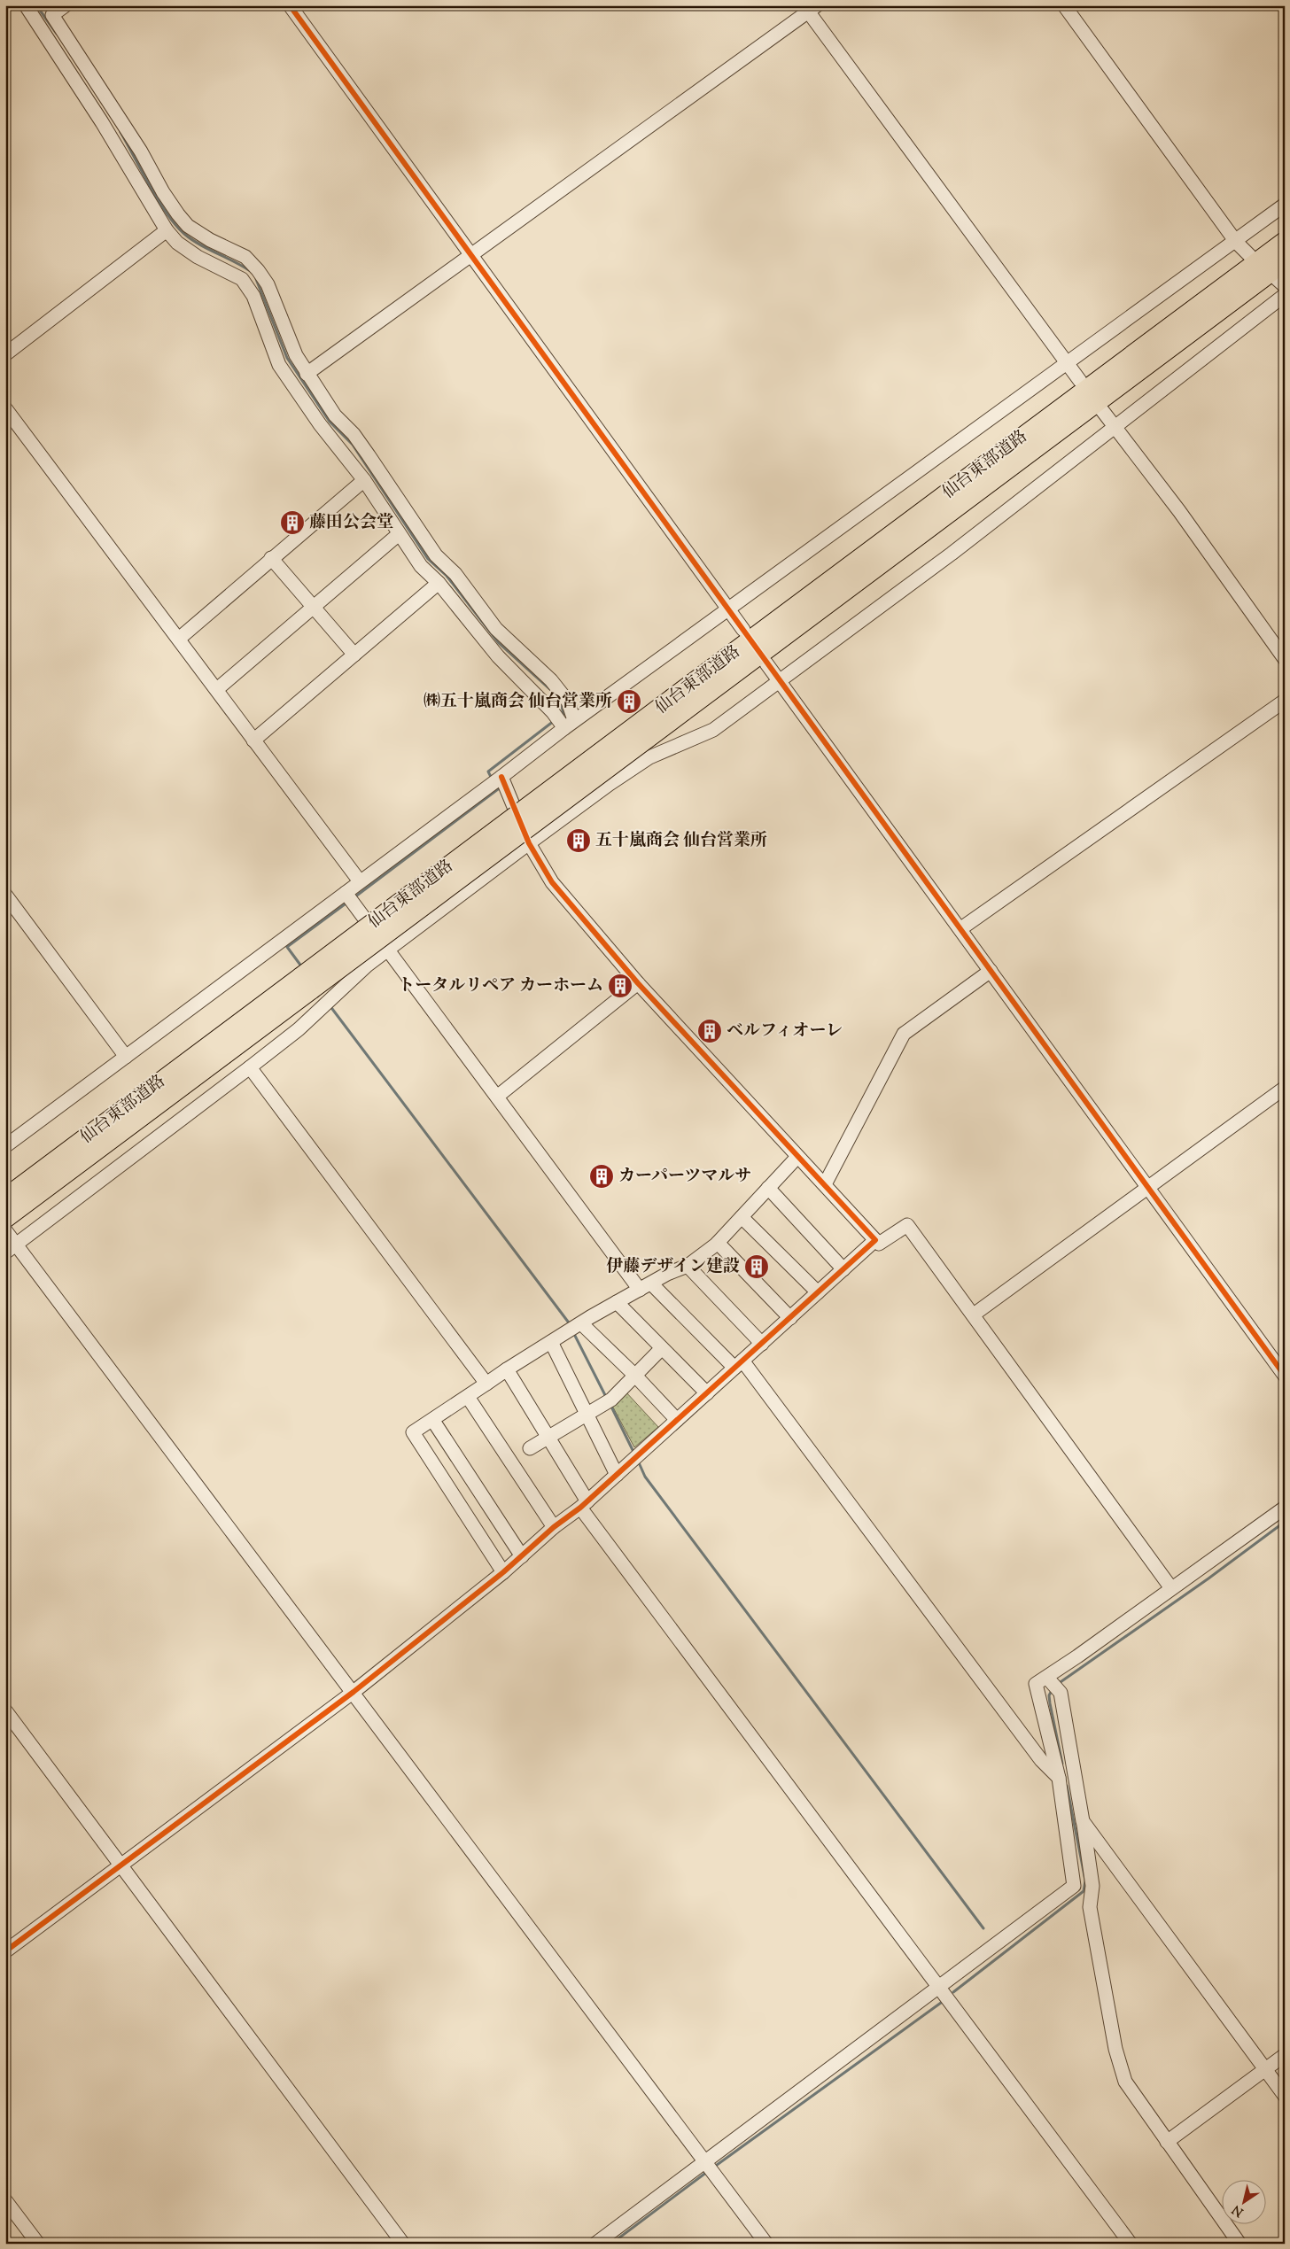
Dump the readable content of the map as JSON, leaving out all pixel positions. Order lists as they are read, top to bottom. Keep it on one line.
{"streets":{"highway":["仙台東部道路"]},"places":{"building":["藤田公会堂","㈱五十嵐商会 仙台営業所","五十嵐商会 仙台営業所","トータルリペア カーホーム","ベルフィオーレ","カーパーツマルサ","伊藤デザイン建設"]},"north":"bottom left"}
